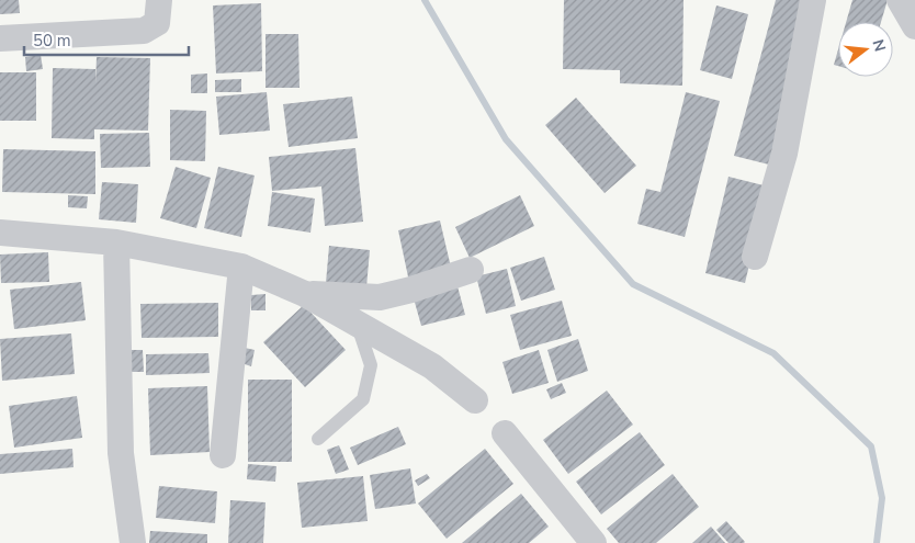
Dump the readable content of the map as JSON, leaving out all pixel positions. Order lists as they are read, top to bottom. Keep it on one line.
{"scale_bar":"50 m","north":"right"}
